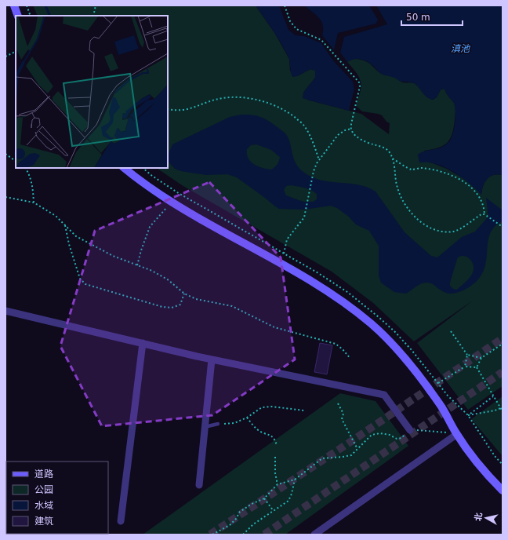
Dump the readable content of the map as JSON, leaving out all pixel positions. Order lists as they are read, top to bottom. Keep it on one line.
{"water":["滇池"],"legend":["道路","公园","水域","建筑"],"scale_bar":"50 m","north":"left"}
